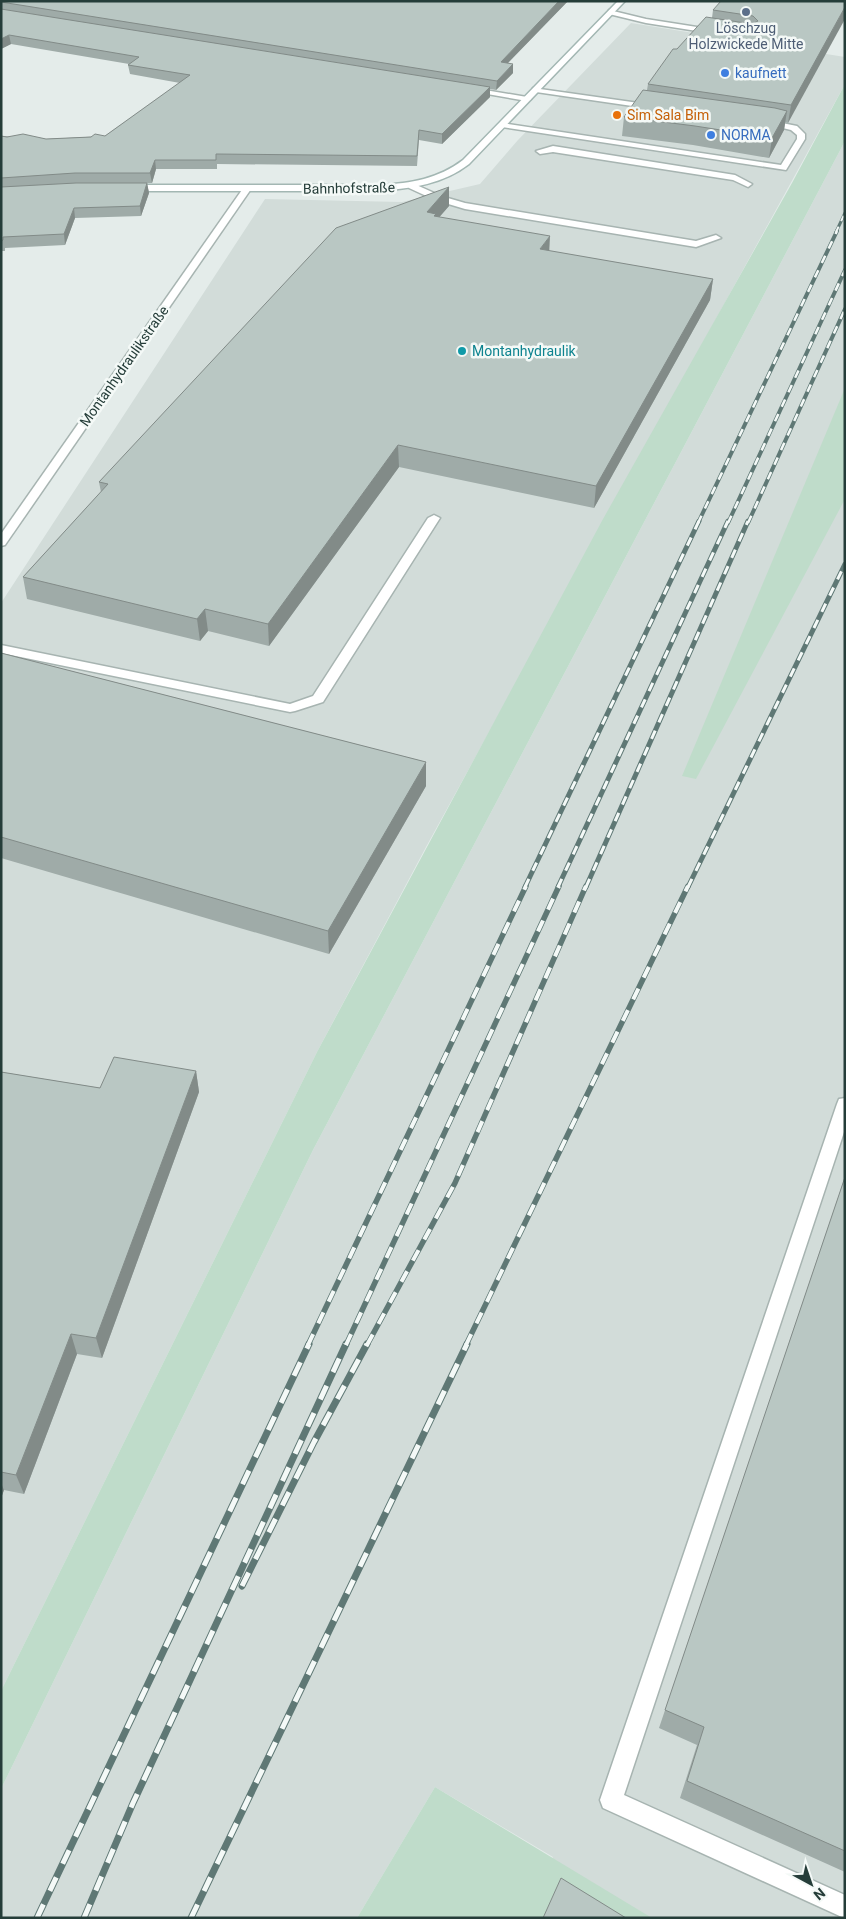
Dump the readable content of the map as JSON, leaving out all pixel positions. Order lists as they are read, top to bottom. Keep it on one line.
{"streets":{"main road":["Bahnhofstraße","Montanhydraulikstraße"]},"crossings":[["Bahnhofstraße","Montanhydraulikstraße"]],"places":["Löschzug Holzwickede Mitte","kaufnett","Sim Sala Bim","NORMA","Montanhydraulik"],"north":"bottom right"}
